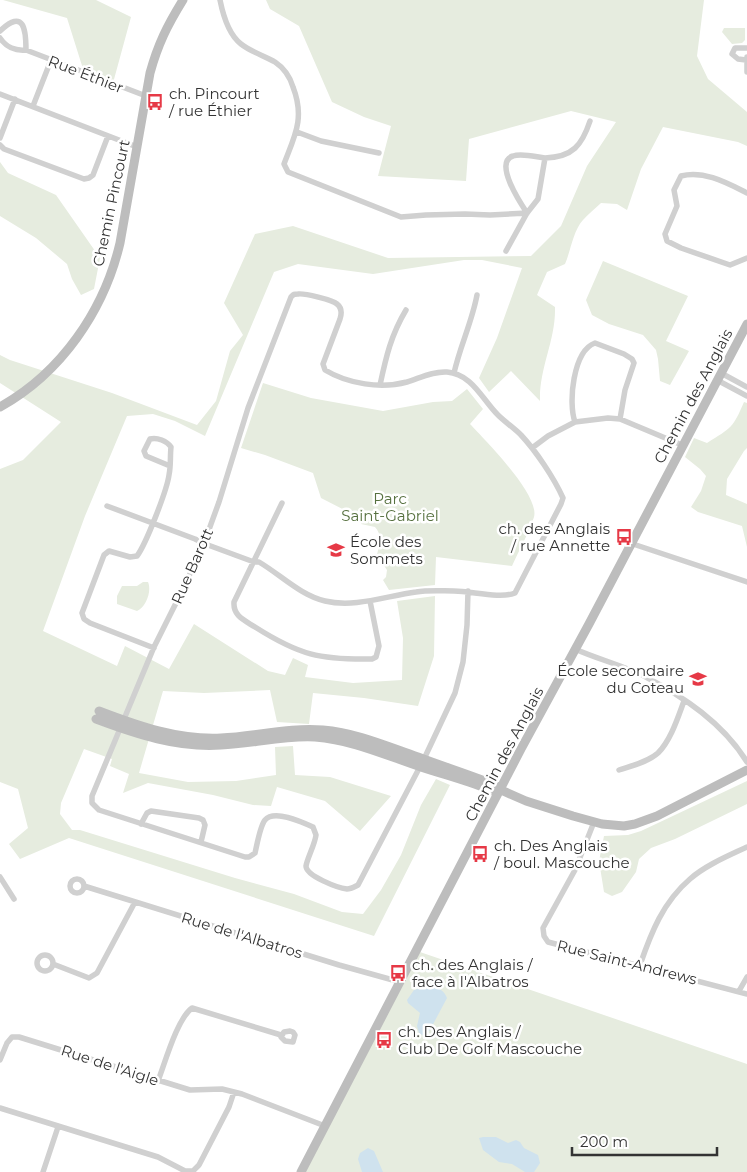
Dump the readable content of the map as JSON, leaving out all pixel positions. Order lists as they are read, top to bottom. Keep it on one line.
{"streets":{"street":["Rue Éthier","Chemin Pincourt","Chemin des Anglais","Rue Barott","Rue de l'Albatros","Rue Saint-Andrews","Rue de l'Aigle"]},"crossings":[["Rue Éthier","Chemin Pincourt"],["Chemin des Anglais","Rue de l'Albatros"],["Chemin des Anglais","Rue de l'Aigle"]],"parks":["Parc Saint-Gabriel"],"places":{"bus stop":["ch. Pincourt / rue Éthier","ch. des Anglais / rue Annette","ch. Des Anglais / boul. Mascouche","ch. des Anglais / face à l'Albatros","ch. Des Anglais / Club De Golf Mascouche"],"school or university":["École des Sommets","École secondaire du Coteau"]},"scale_bar":"200 m"}
